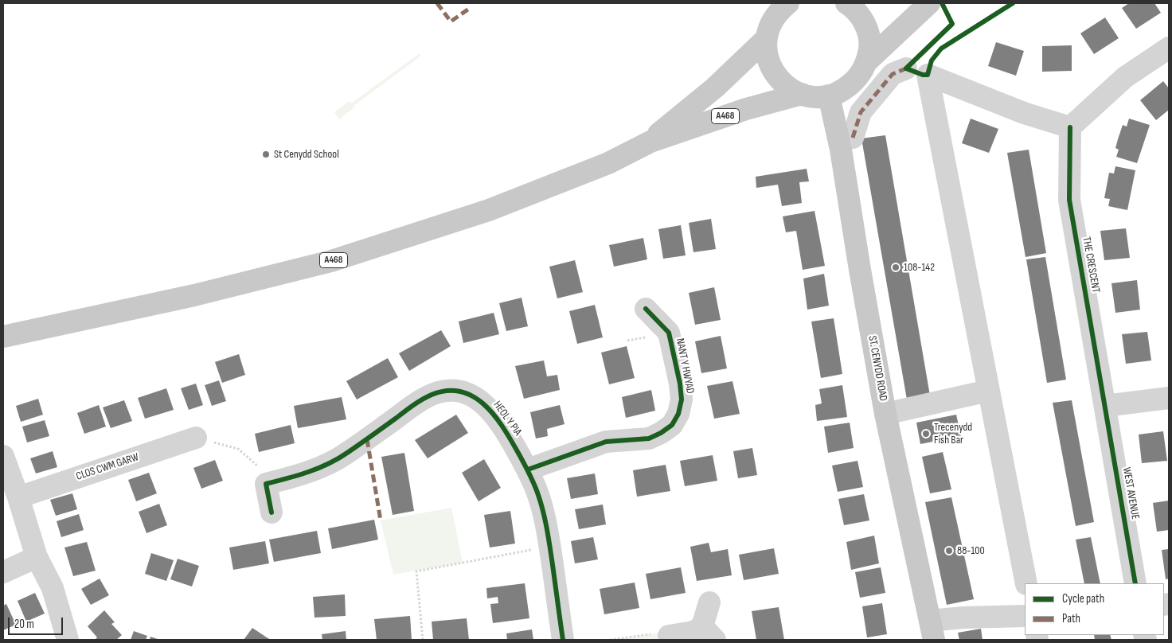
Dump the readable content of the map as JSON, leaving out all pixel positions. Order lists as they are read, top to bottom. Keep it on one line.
{"streets":{"main road":["A468","ST. CENYDD ROAD"],"street":["THE CRESCENT","NANT Y HWYAD","HEOL Y PIA","CLOS CWM GARW","WEST AVENUE"]},"crossings":[["THE CRESCENT","WEST AVENUE"],["NANT Y HWYAD","HEOL Y PIA"]],"places":["St Cenydd School","108-142","Trecenydd Fish Bar","88-100"],"legend":["Cycle path","Path"],"scale_bar":"20 m"}
